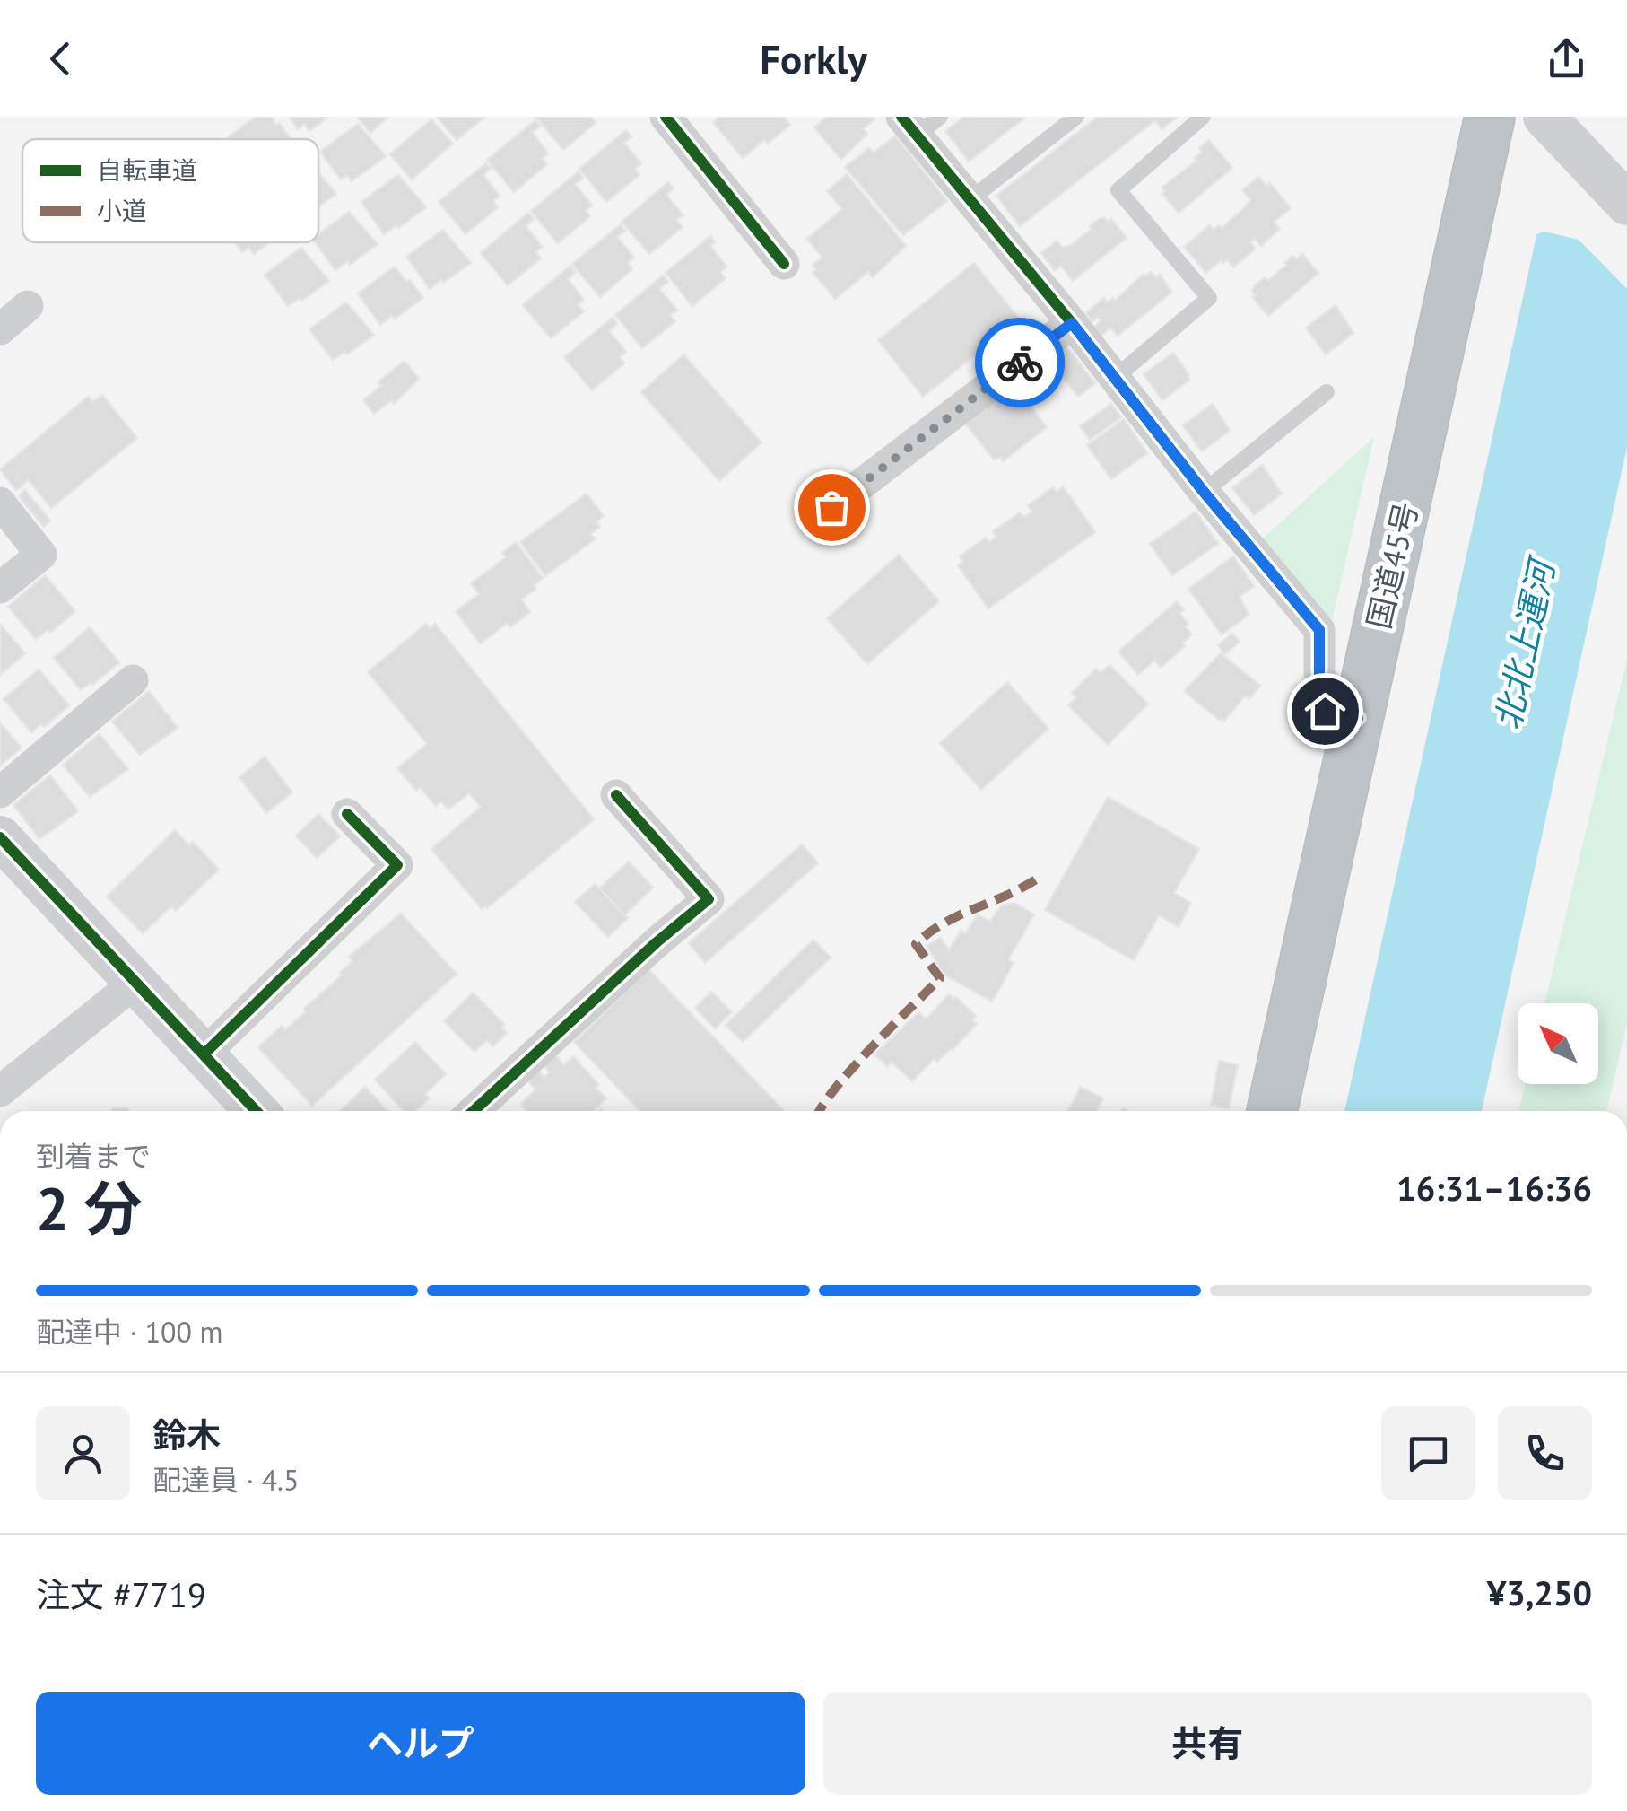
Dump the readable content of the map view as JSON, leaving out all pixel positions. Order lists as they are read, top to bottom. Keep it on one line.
{"streets":{"highway":["国道45号"]},"water":["北北上運河"],"legend":["自転車道","小道"],"north":"top left","page":{"header":"Forkly","heading":["2 分","到着まで","16:31–16:36"],"panel":["鈴木","配達員 · 4.5","注文 #7719","¥3,250"],"bar":"配達中 · 100 m","buttons":["ヘルプ","共有"]}}
